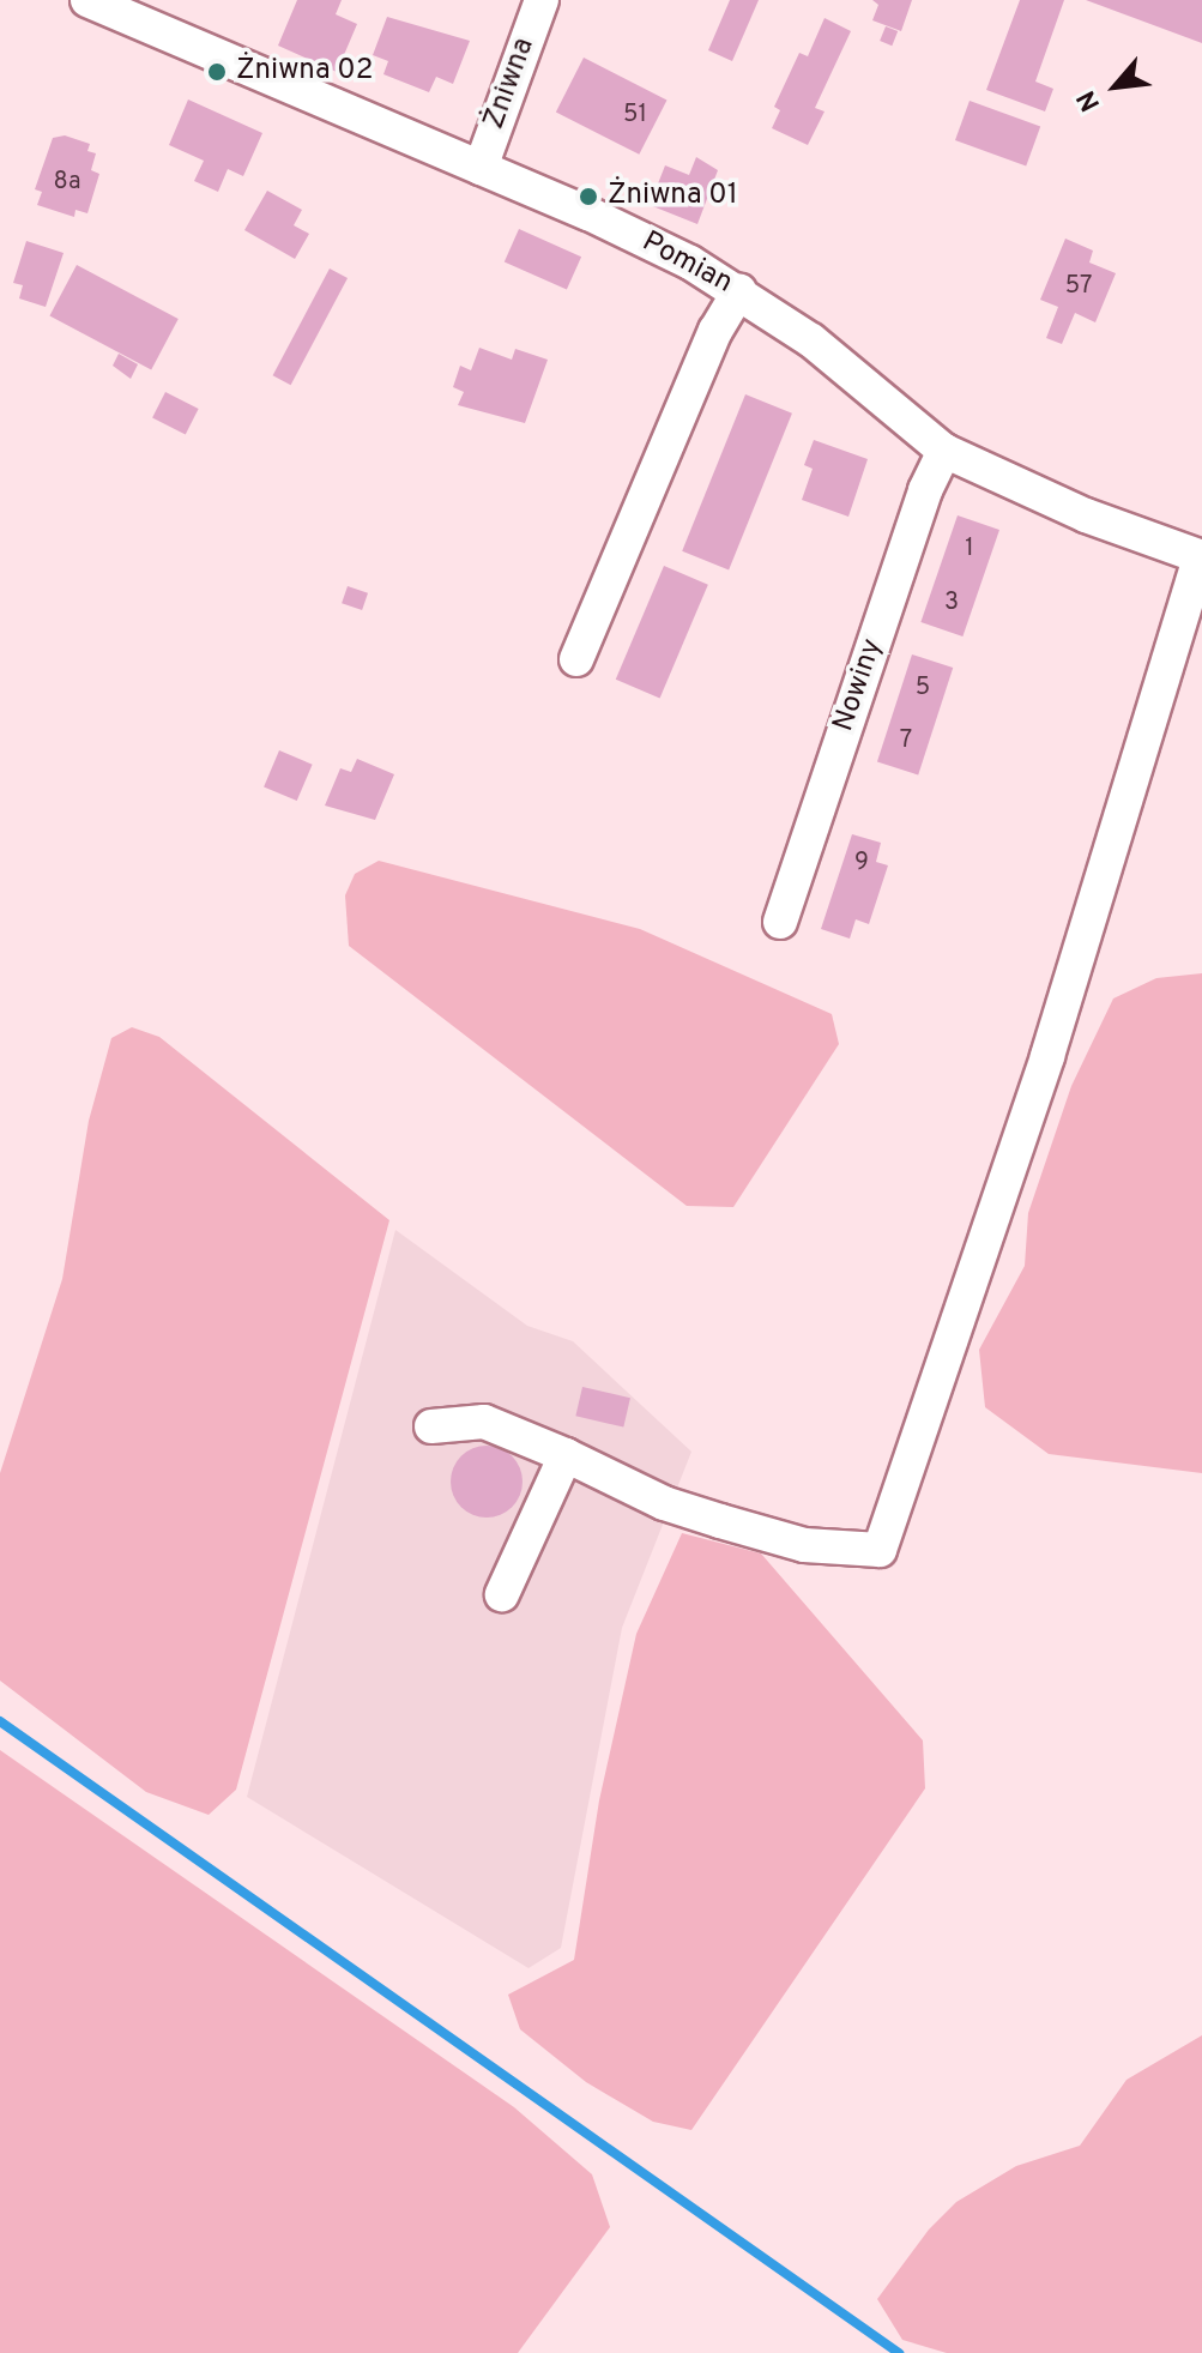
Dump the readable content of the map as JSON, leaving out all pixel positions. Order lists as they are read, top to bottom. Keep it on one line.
{"streets":{"street":["Żniwna","Pomian","Nowiny"]},"crossings":[["Żniwna","Pomian"],["Pomian","Nowiny"]],"places":["Żniwna 02","Żniwna 01"],"house_numbers":["51","8a","57","1","3","5","7","9"],"north":"bottom left"}
